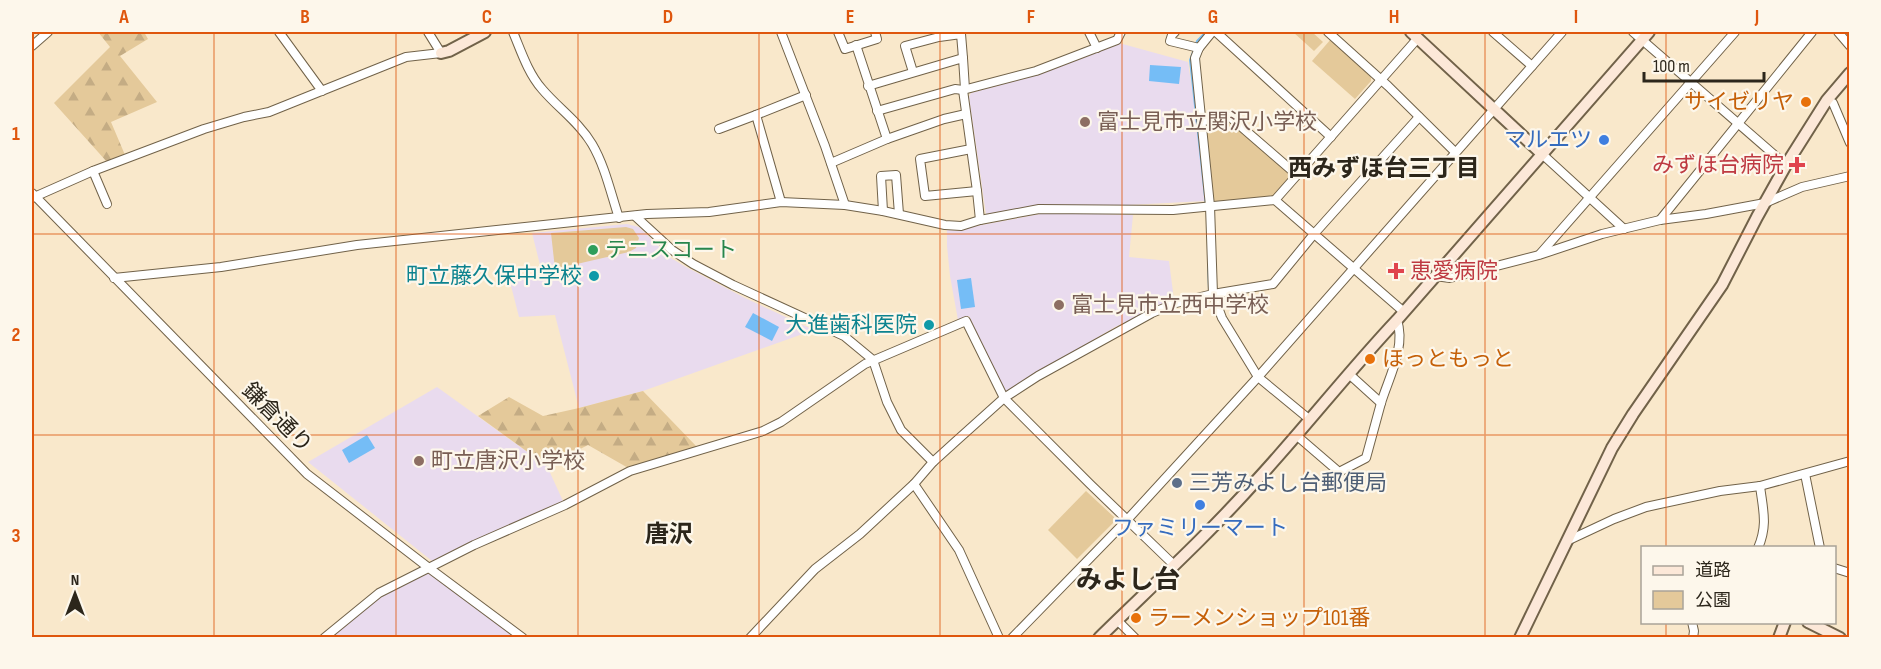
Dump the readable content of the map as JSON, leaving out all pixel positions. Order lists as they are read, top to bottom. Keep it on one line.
{"streets":{"street":["鎌倉通り"]},"districts":["西みずほ台三丁目","唐沢","みよし台"],"places":{"other":["サイゼリヤ","富士見市立関沢小学校","マルエツ","テニスコート","町立藤久保中学校","富士見市立西中学校","大進歯科医院","ほっともっと","町立唐沢小学校","三芳みよし台郵便局","ファミリーマート","ラーメンショップ101番"],"health":["みずほ台病院","恵愛病院"]},"legend":["道路","公園"],"scale_bar":"100 m","north":"top","grid":{"columns":["A","B","C","D","E","F","G","H","I","J"],"rows":["1","2","3"]}}
